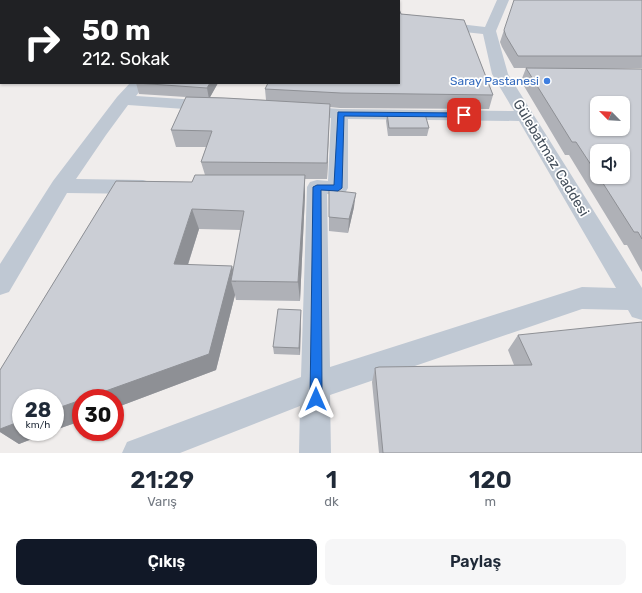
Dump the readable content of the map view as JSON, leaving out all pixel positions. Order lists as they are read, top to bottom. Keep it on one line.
{"streets":{"street":["Gülebatmaz Caddesi"]},"places":["Saray Pastanesi"],"north":"top left","page":{"turn":["50 m","212. Sokak"],"speed":"28 km/h","limit":"30","eta":["21:29","Varış","1","dk","120","m"],"buttons":["Çıkış","Paylaş"]}}
